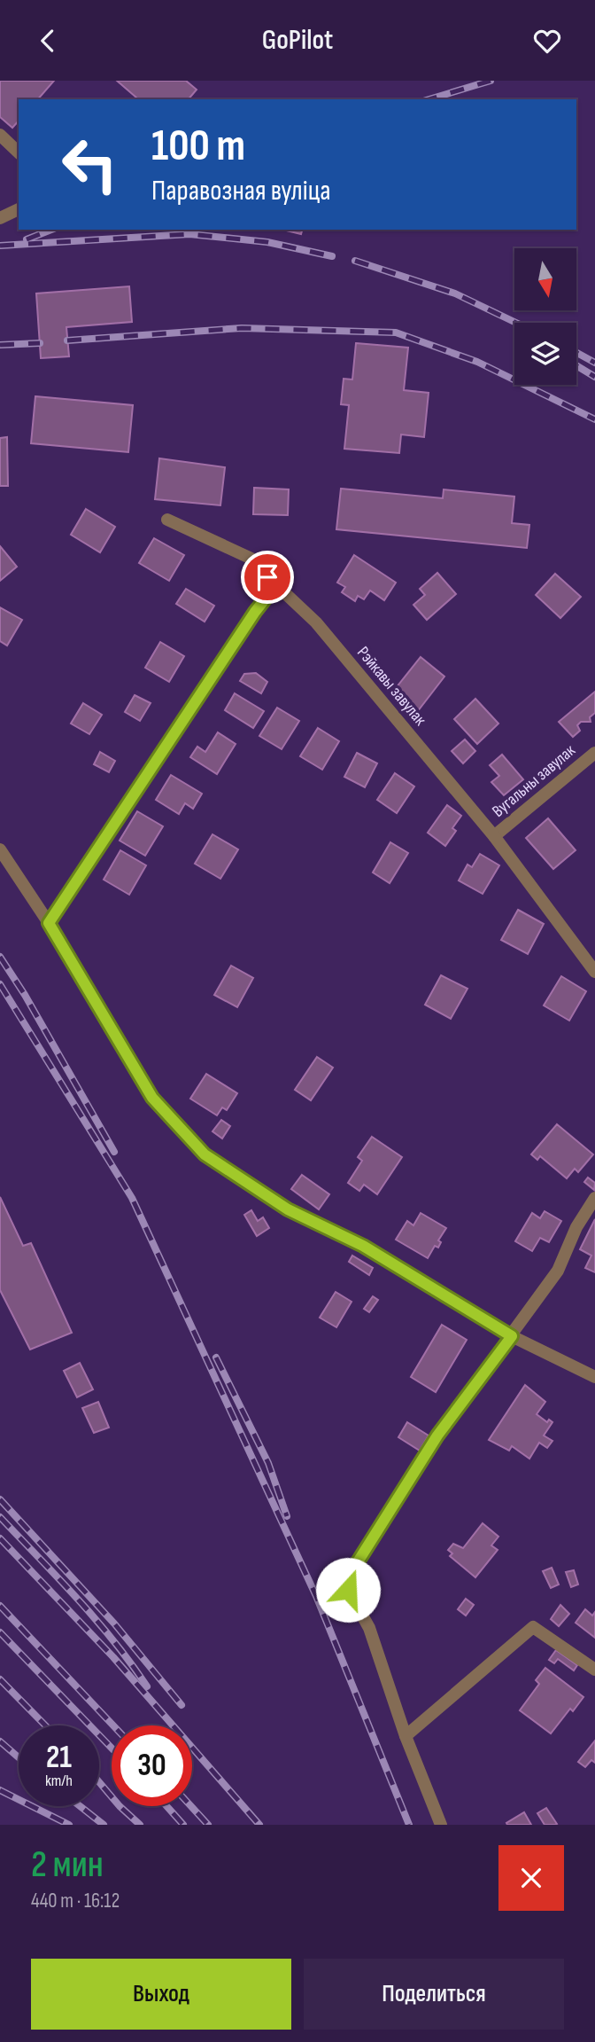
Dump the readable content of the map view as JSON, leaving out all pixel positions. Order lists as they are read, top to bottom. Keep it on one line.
{"streets":{"street":["Рэйкавы завулак","Вугальны завулак"]},"crossings":[["Рэйкавы завулак","Вугальны завулак"]],"north":"bottom","page":{"header":"GoPilot","turn":["100 m","Паравозная вуліца"],"speed":"21 km/h","limit":"30","heading":["2 мин","440 m · 16:12"],"buttons":["Выход","Поделиться"]}}
